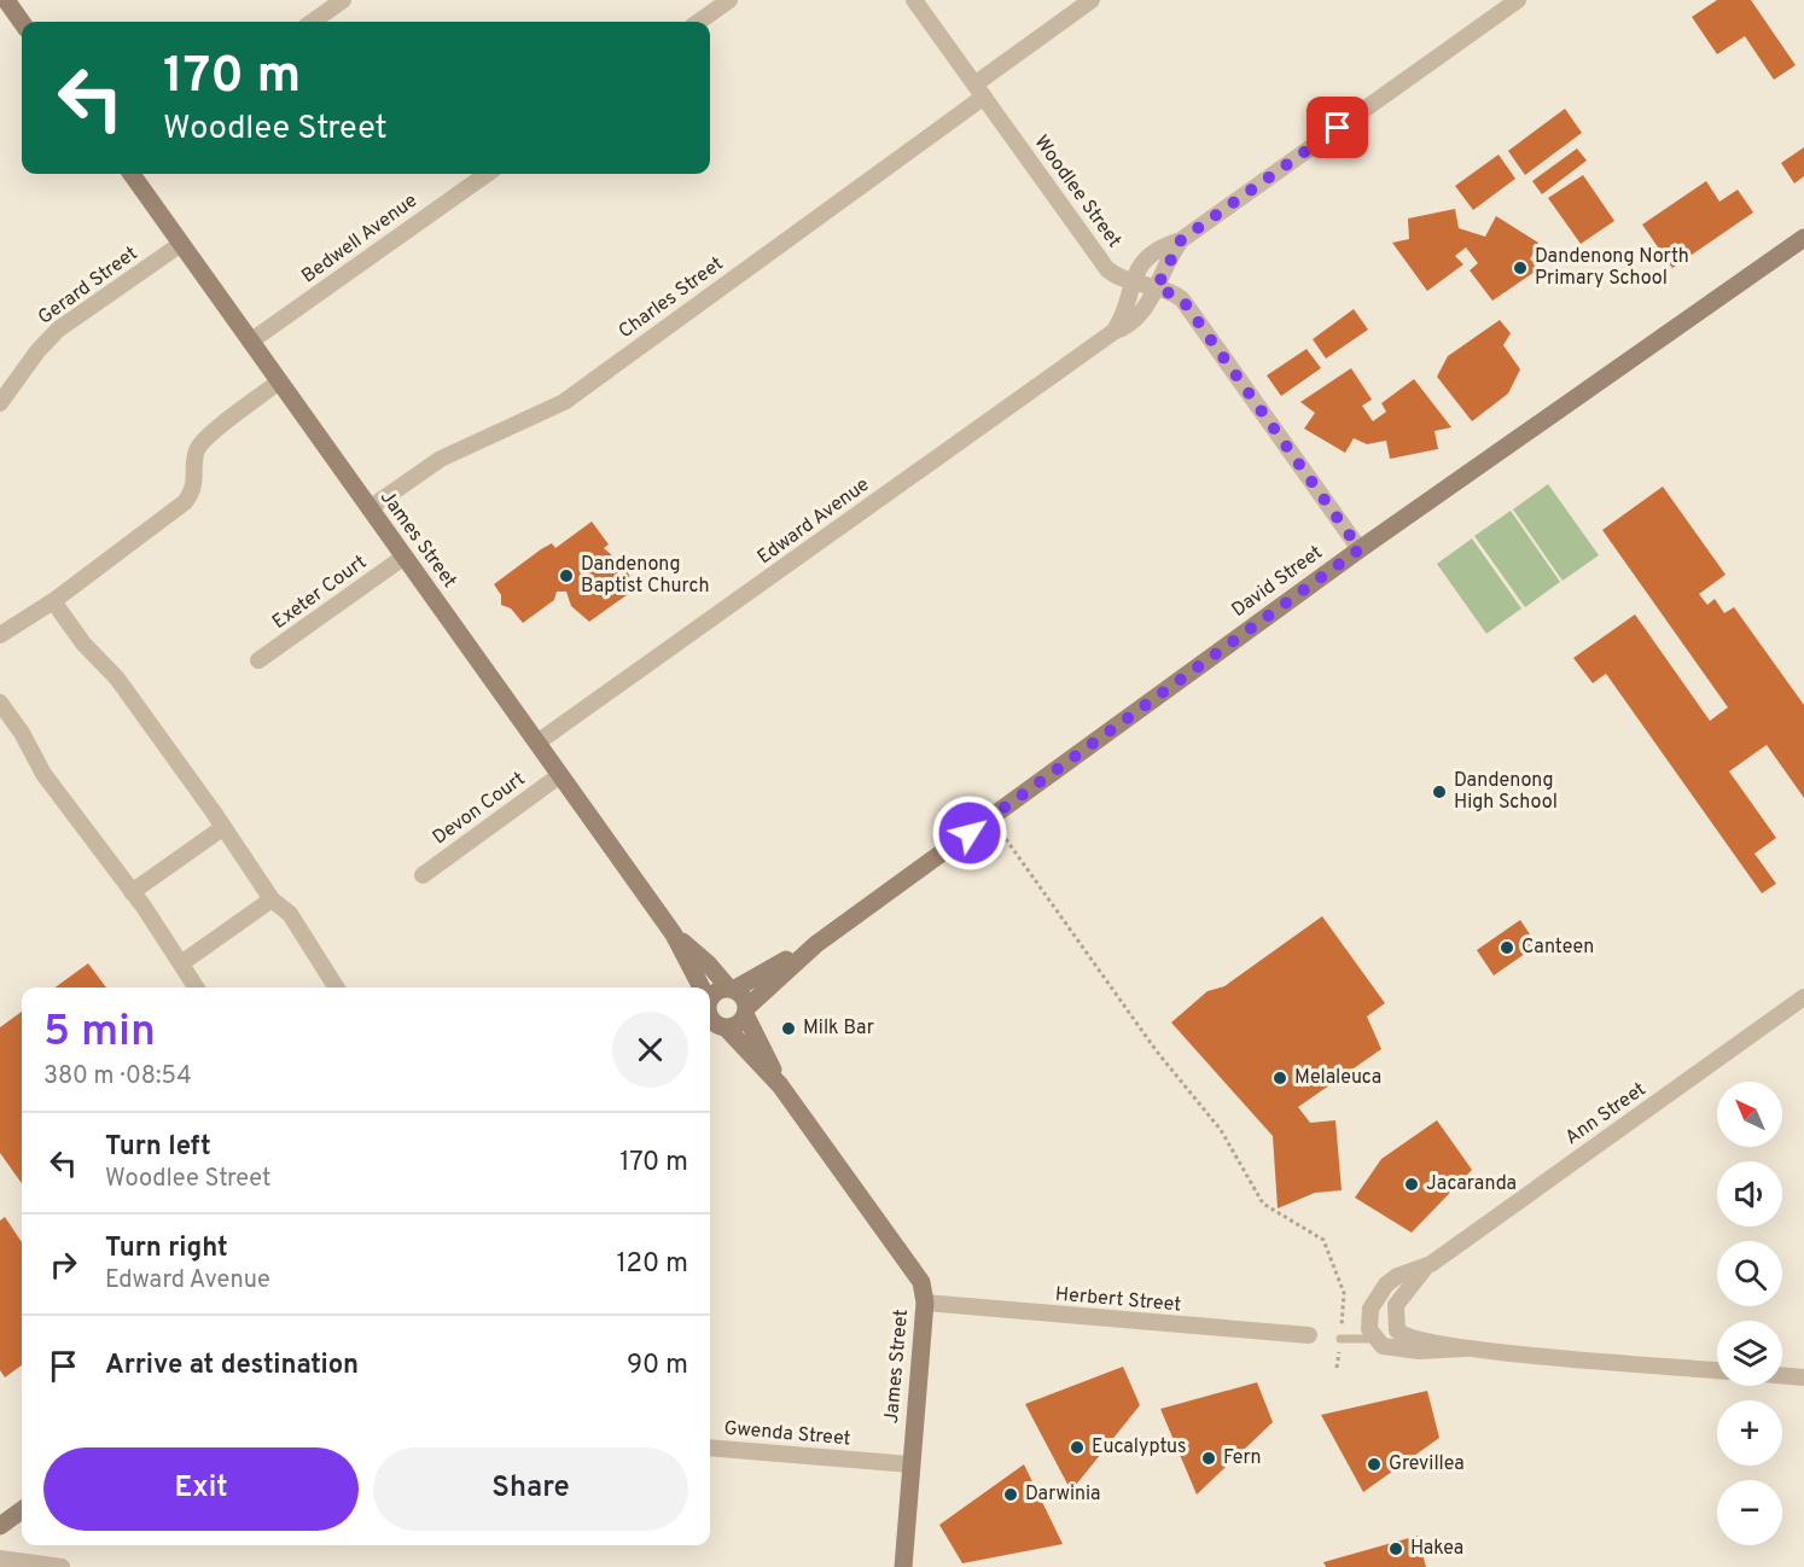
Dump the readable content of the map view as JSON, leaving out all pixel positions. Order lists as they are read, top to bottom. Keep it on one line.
{"streets":{"street":["Woodlee Street","Bedwell Avenue","Gerard Street","Charles Street","Edward Avenue","James Street","David Street","Exeter Court","Devon Court","Ann Street","Herbert Street","Gwenda Street"]},"crossings":[["Woodlee Street","Charles Street"],["Woodlee Street","Edward Avenue"],["Woodlee Street","David Street"],["Bedwell Avenue","James Street"],["Gerard Street","James Street"],["Charles Street","James Street"],["Edward Avenue","James Street"],["James Street","David Street"],["James Street","Exeter Court"],["James Street","Devon Court"],["James Street","Herbert Street"],["James Street","Gwenda Street"]],"places":["Dandenong North Primary School","Dandenong Baptist Church","Dandenong High School","Canteen","Milk Bar","Melaleuca","Jacaranda","Eucalyptus","Fern","Grevillea","Darwinia","Hakea"],"north":"top left","page":{"turn":["170 m","Woodlee Street"],"heading":["5 min","380 m · 08:54"],"map_buttons":["+","−"],"list":[{"name":"Turn left","note":"Woodlee Street","value":"170 m"},{"name":"Turn right","note":"Edward Avenue","value":"120 m"},{"name":"Arrive at destination","value":"90 m"}],"buttons":["Exit","Share"]}}
